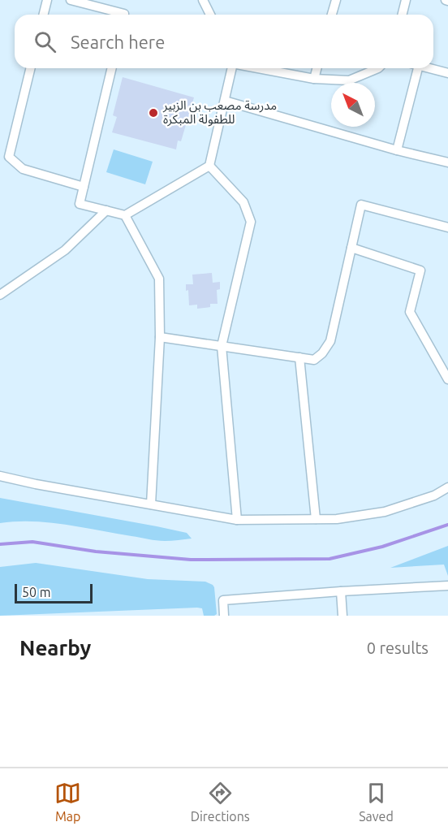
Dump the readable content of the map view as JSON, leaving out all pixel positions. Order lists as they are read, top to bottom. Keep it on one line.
{"places":["مدرسة مصعب بن الزبير للطفولة المبكرة"],"scale_bar":"50 m","north":"top left","page":{"search":"Search here","scale":"50 m","heading":["Nearby","0 results"],"nav":["Map","Directions","Saved"]}}
